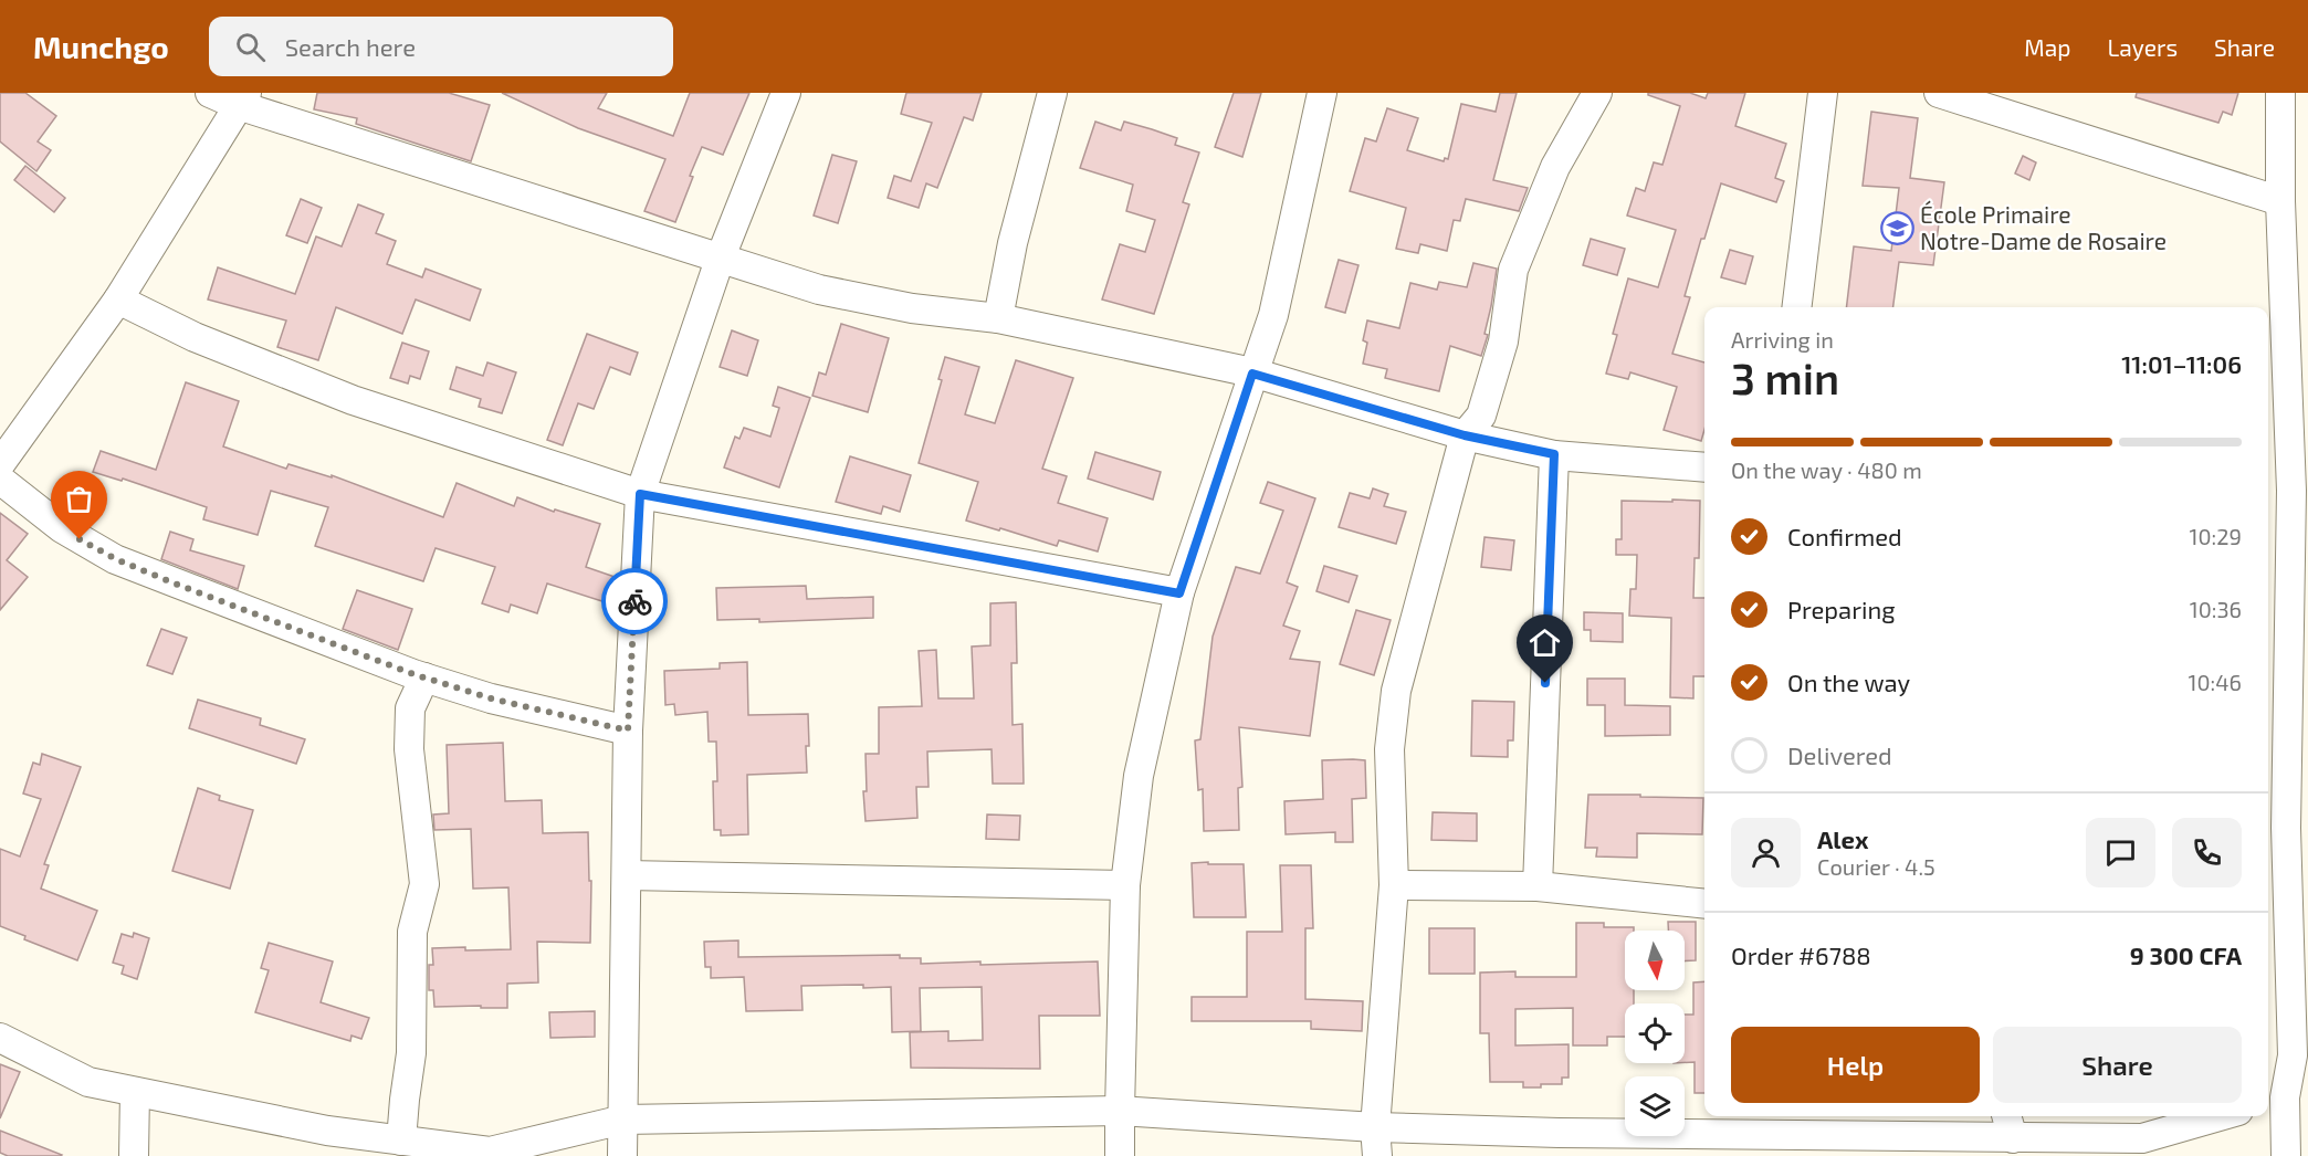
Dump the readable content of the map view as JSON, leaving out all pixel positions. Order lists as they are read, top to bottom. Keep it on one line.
{"places":{"school or university":["École Primaire Notre-Dame de Rosaire"]},"north":"bottom","page":{"header":"Munchgo","search":"Search here","nav":["Map","Layers","Share"],"heading":["3 min","Arriving in","11:01–11:06"],"panel":["Alex","Courier · 4.5","Order #6788","9 300 CFA"],"bar":"On the way · 480 m","list":[["Confirmed","10:29"],["Preparing","10:36"],["On the way","10:46"],"Delivered"],"buttons":["Help","Share"]}}
